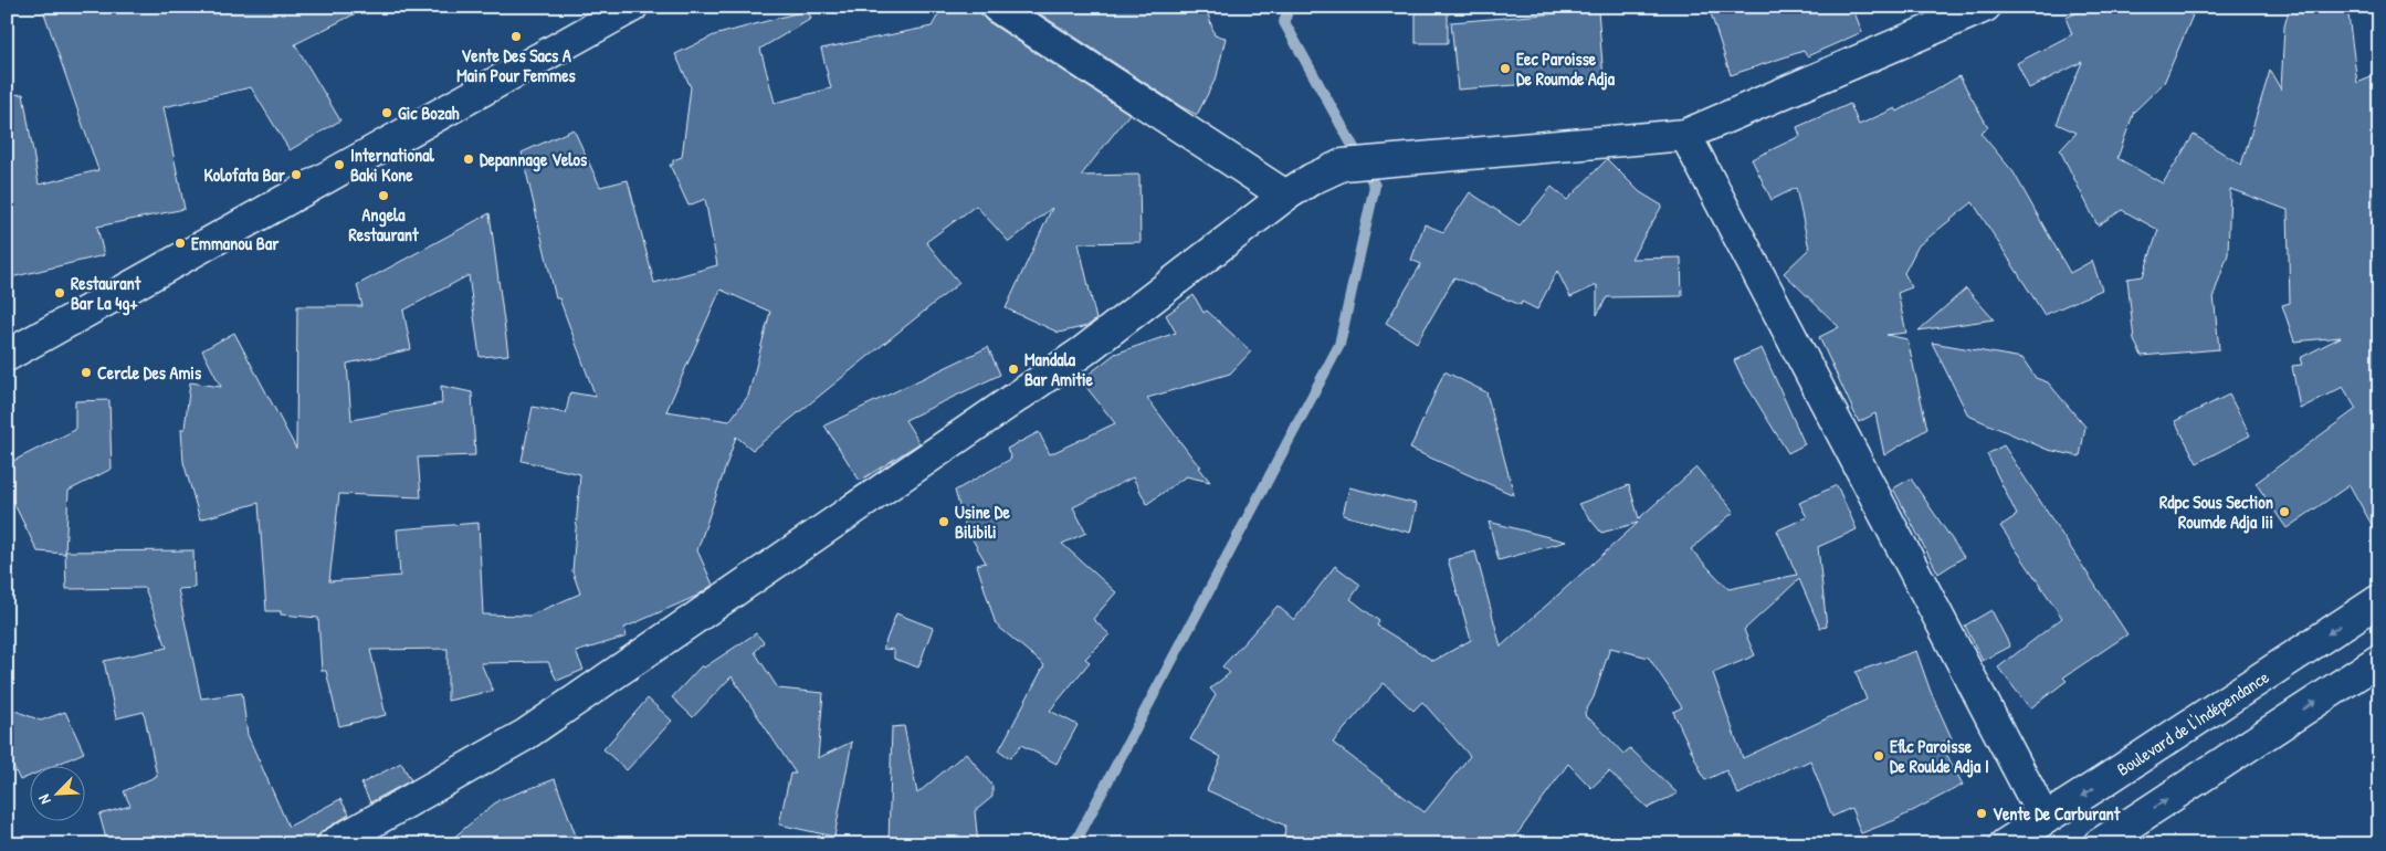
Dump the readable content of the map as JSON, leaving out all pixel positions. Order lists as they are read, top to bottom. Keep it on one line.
{"streets":{"street":["Boulevard de l'Indépendance"]},"places":["Vente Des Sacs A Main Pour Femmes","Eec Paroisse De Roumde Adja","Gic Bozah","Depannage Velos","International Baki Kone","Kolofata Bar","Angela Restaurant","Emmanou Bar","Restaurant Bar La 4g+","Mandala Bar Amitie","Cercle Des Amis","Rdpc Sous Section Roumde Adja Iii","Usine De Bilibili","Eflc Paroisse De Roulde Adja I","Vente De Carburant"],"north":"bottom left"}
